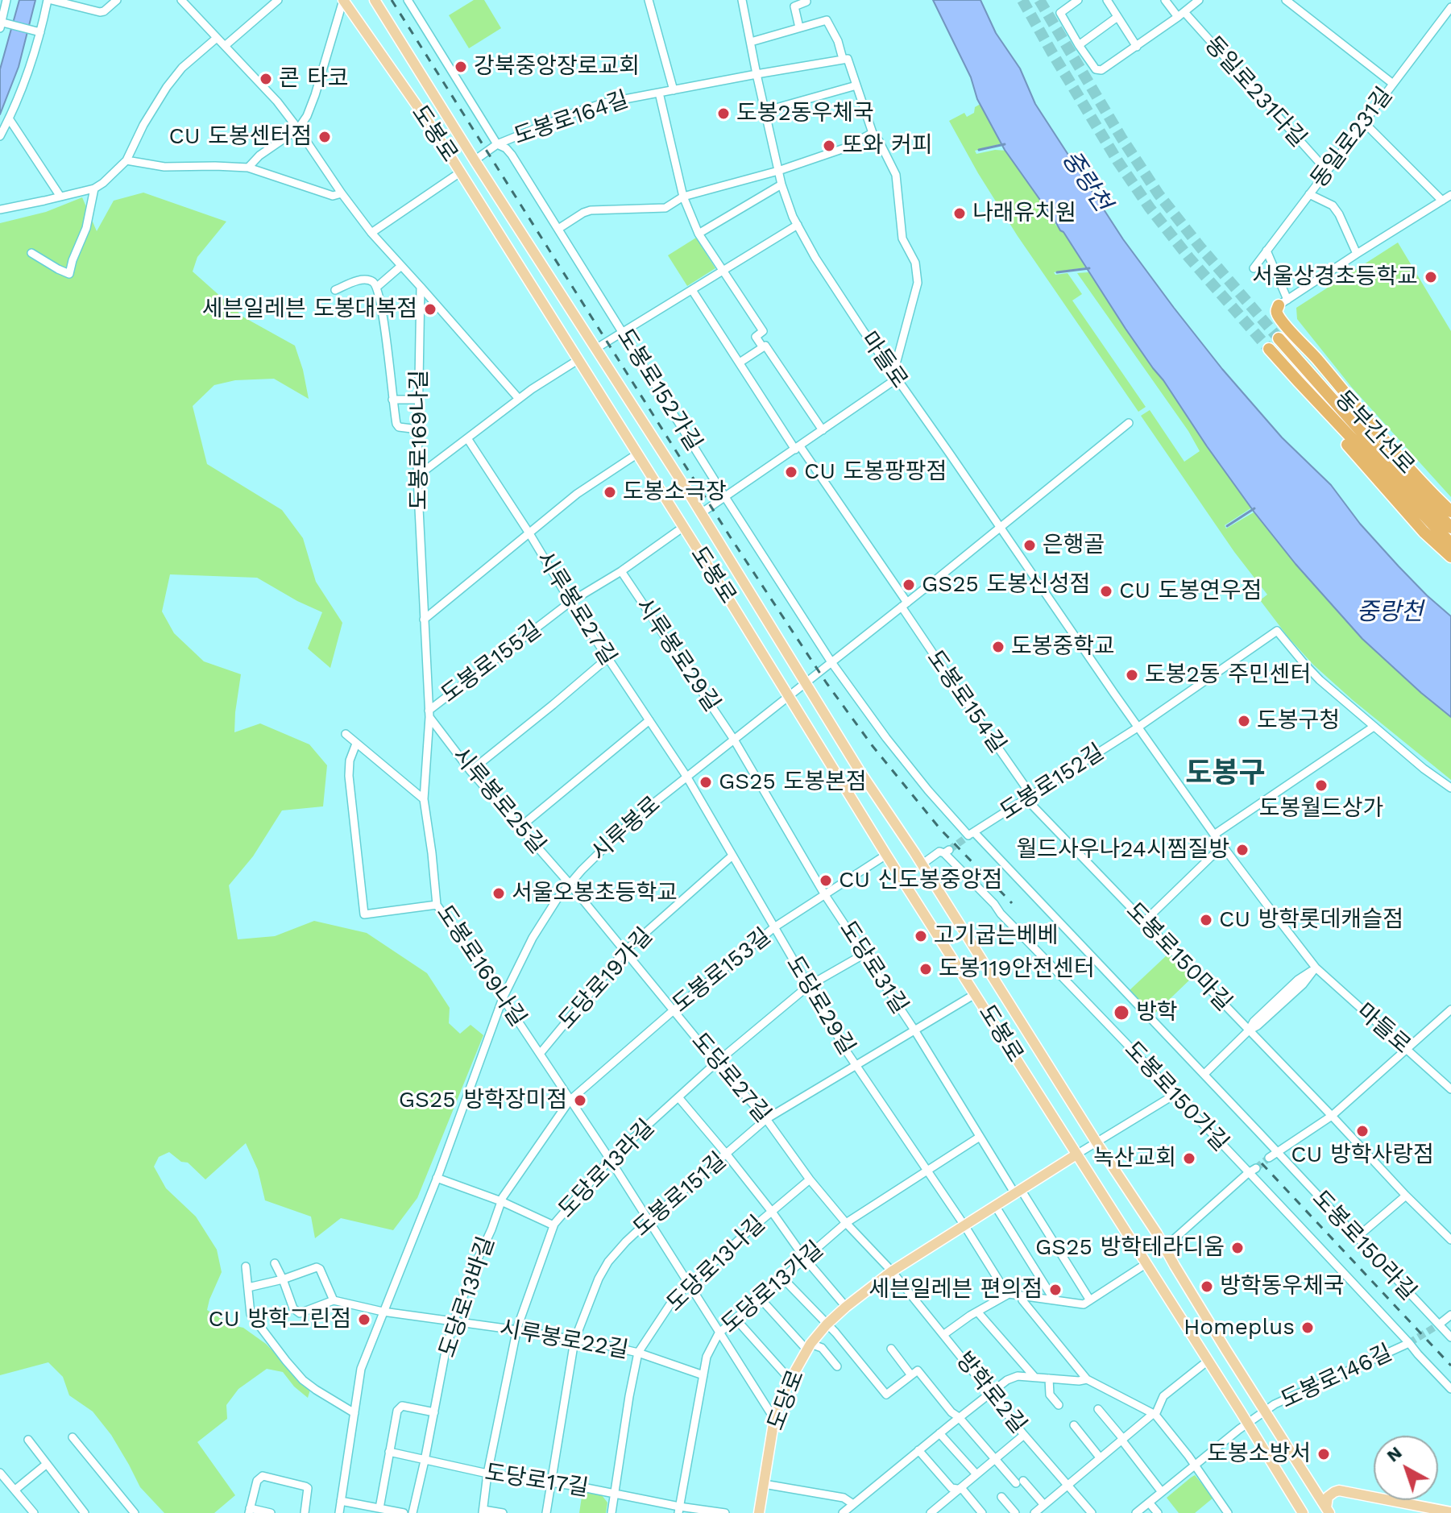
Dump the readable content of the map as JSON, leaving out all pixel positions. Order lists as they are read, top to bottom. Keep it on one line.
{"streets":{"highway":["동부간선로"],"main road":["도봉로","도당로"],"street":["동일로231다길","도봉로164길","동일로231길","마들로","도봉로152가길","도봉로169나길","시루봉로27길","시루봉로29길","도봉로155길","도봉로154길","도봉로152길","시루봉로25길","시루봉로","도봉로150마길","도당로31길","도봉로153길","도당로19가길","도당로29길","도당로27길","도봉로150가길","도당로13라길","도봉로151길","도봉로150라길","도당로13나길","도당로13가길","도당로13바길","시루봉로22길","도봉로146길","방학로2길","도당로17길"]},"crossings":[["동일로231다길","동일로231길"],["도봉로164길","도봉로"],["도봉로164길","마들로"],["도봉로164길","도봉로152가길"],["도봉로","도봉로155길"],["도봉로","시루봉로"],["도봉로","도봉로153길"],["도봉로","도봉로150가길"],["도봉로","도봉로151길"],["도봉로","도봉로146길"],["도봉로","도당로"],["마들로","도봉로152길"],["도봉로152가길","도봉로152길"],["도봉로152가길","도봉로150라길"],["도봉로169나길","도봉로155길"],["도봉로169나길","시루봉로25길"],["도봉로169나길","시루봉로"],["도봉로169나길","도봉로153길"],["도봉로169나길","도당로19가길"],["도봉로169나길","도당로13라길"],["도봉로169나길","도봉로151길"],["도봉로169나길","도당로13나길"],["도봉로169나길","도당로13가길"],["도봉로169나길","도당로13바길"],["도봉로169나길","도당로"],["시루봉로27길","도봉로155길"],["시루봉로27길","시루봉로"],["시루봉로27길","도당로29길"],["시루봉로29길","도봉로155길"],["시루봉로29길","시루봉로"],["시루봉로29길","도당로31길"],["도봉로155길","시루봉로25길"],["도봉로154길","도봉로152길"],["도봉로154길","도봉로150마길"],["도봉로152길","도봉로150마길"],["시루봉로25길","시루봉로"],["시루봉로25길","도당로27길"],["시루봉로","도당로31길"],["시루봉로","도당로29길"],["시루봉로","도당로27길"],["시루봉로","시루봉로22길"],["도당로31길","도봉로153길"],["도당로31길","도당로13라길"],["도당로31길","도봉로151길"],["도당로31길","도당로13가길"],["도당로31길","도당로"],["도봉로153길","도당로29길"],["도봉로153길","도당로27길"],["도봉로153길","도당로13바길"],["도당로19가길","도당로29길"],["도당로19가길","도당로27길"],["도당로29길","도당로13라길"],["도당로29길","도봉로151길"],["도당로29길","도당로13가길"],["도당로29길","도당로"],["도당로27길","도당로13라길"],["도당로27길","도봉로151길"],["도당로27길","도당로13나길"],["도당로27길","도당로13가길"],["도당로27길","방학로2길"],["도당로27길","도당로"],["도봉로150가길","도봉로146길"],["도당로13라길","시루봉로22길"],["도당로13라길","도당로17길"],["도봉로151길","시루봉로22길"],["도봉로151길","도당로17길"],["도당로13나길","시루봉로22길"],["도당로13나길","도당로17길"],["도당로13가길","시루봉로22길"],["도당로13가길","도당로17길"],["도당로13바길","시루봉로22길"],["도당로13바길","도당로17길"],["방학로2길","도당로"]],"districts":["도봉구"],"water":["중랑천"],"places":["강북중앙장로교회","콘 타코","도봉2동우체국","CU 도봉센터점","또와 커피","나래유치원","서울상경초등학교","세븐일레븐 도봉대복점","CU 도봉팡팡점","도봉소극장","은행골","GS25 도봉신성점","CU 도봉연우점","도봉중학교","도봉2동 주민센터","도봉구청","GS25 도봉본점","도봉월드상가","월드사우나24시찜질방","CU 신도봉중앙점","서울오봉초등학교","CU 방학롯데캐슬점","고기굽는베베","도봉119안전센터","방학","GS25 방학장미점","CU 방학사랑점","녹산교회","GS25 방학테라디움","방학동우체국","세븐일레븐 편의점","CU 방학그린점","Homeplus","도봉소방서"],"north":"top left"}
